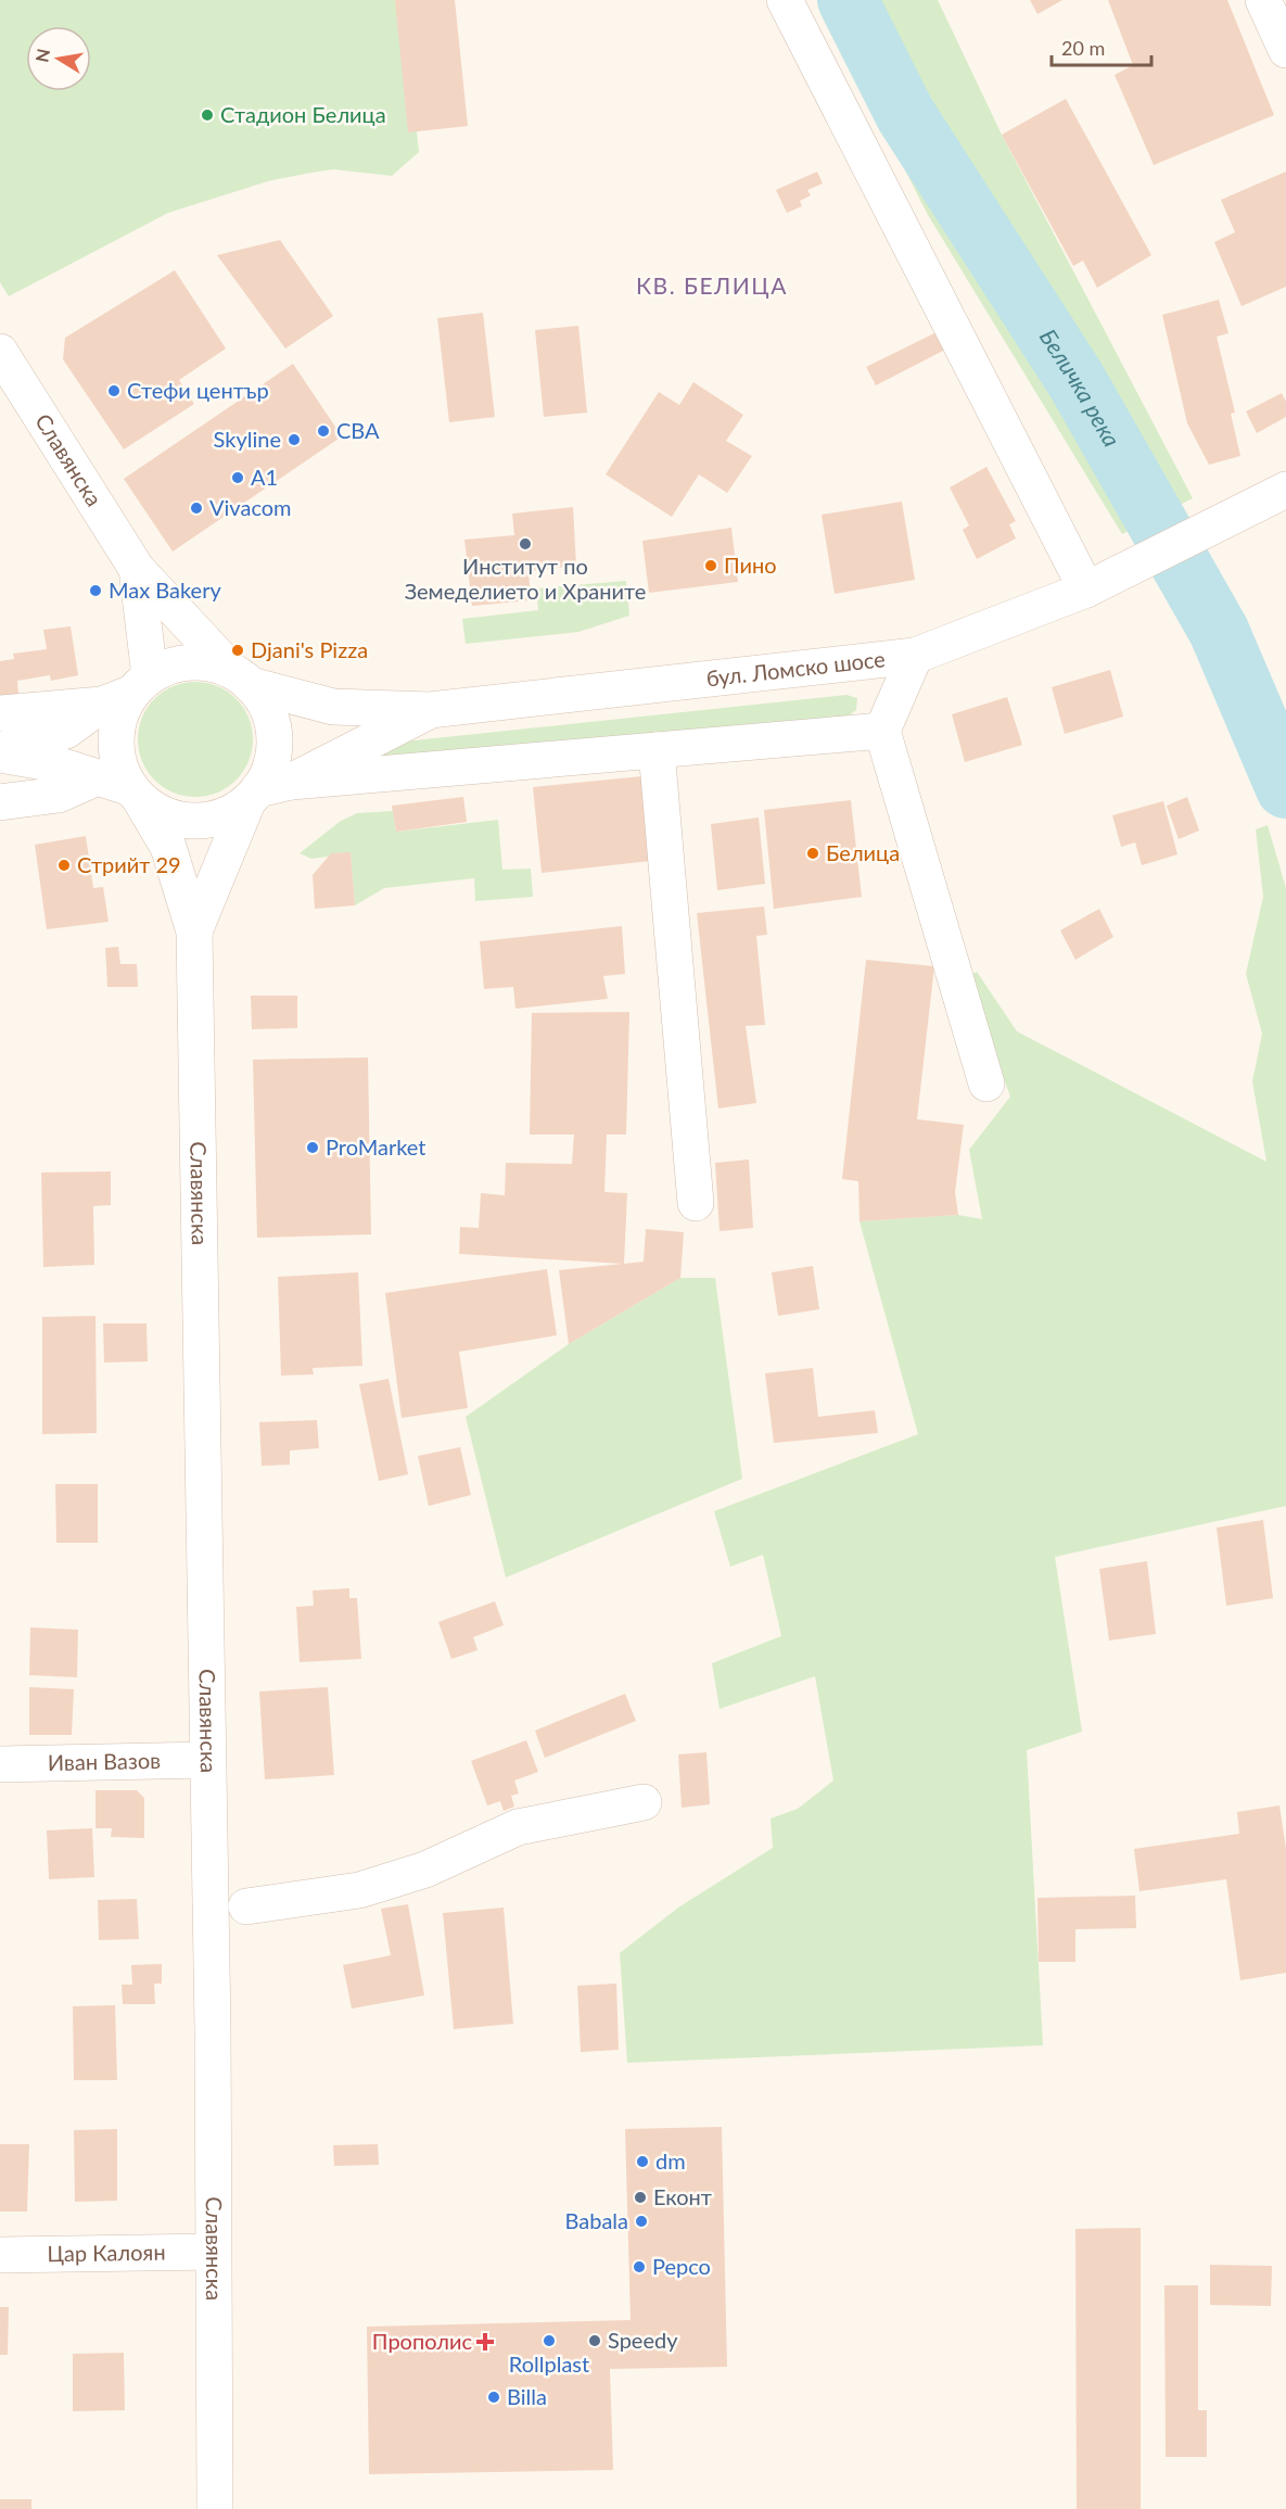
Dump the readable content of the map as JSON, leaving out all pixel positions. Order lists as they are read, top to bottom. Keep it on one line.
{"streets":{"street":["Славянска","бул. Ломско шосе","Иван Вазов","Цар Калоян"]},"crossings":[["Славянска","бул. Ломско шосе"],["Славянска","Иван Вазов"],["Славянска","Цар Калоян"]],"districts":["КВ. БЕЛИЦА"],"water":["Беличка река"],"places":{"other":["Стадион Белица","Стефи център","CBA","Skyline","A1","Vivacom","Институт по Земеделието и Храните","Пино","Max Bakery","Djani's Pizza","Белица","Стрийт 29","ProMarket","dm","Еконт","Babala","Pepco","Rollplast","Speedy","Billa"],"health":["Прополис"]},"scale_bar":"20 m","north":"left"}
